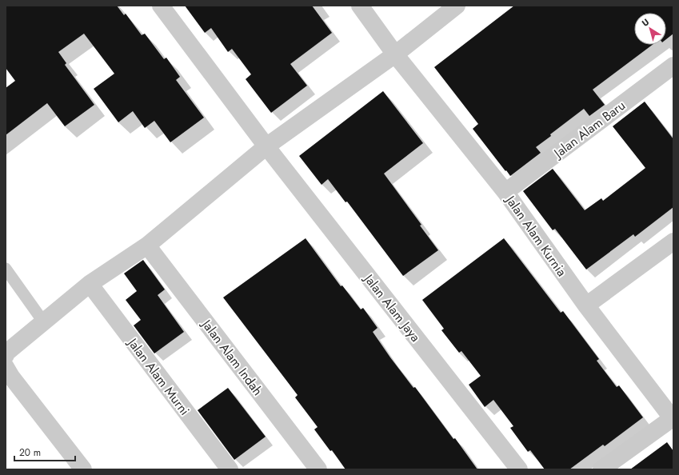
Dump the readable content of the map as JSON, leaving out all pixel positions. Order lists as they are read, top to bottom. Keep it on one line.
{"streets":{"street":["Jalan Alam Baru","Jalan Alam Kurnia","Jalan Alam Jaya","Jalan Alam Indah","Jalan Alam Murni"]},"crossings":[["Jalan Alam Baru","Jalan Alam Kurnia"]],"scale_bar":"20 m","north":"top left"}
